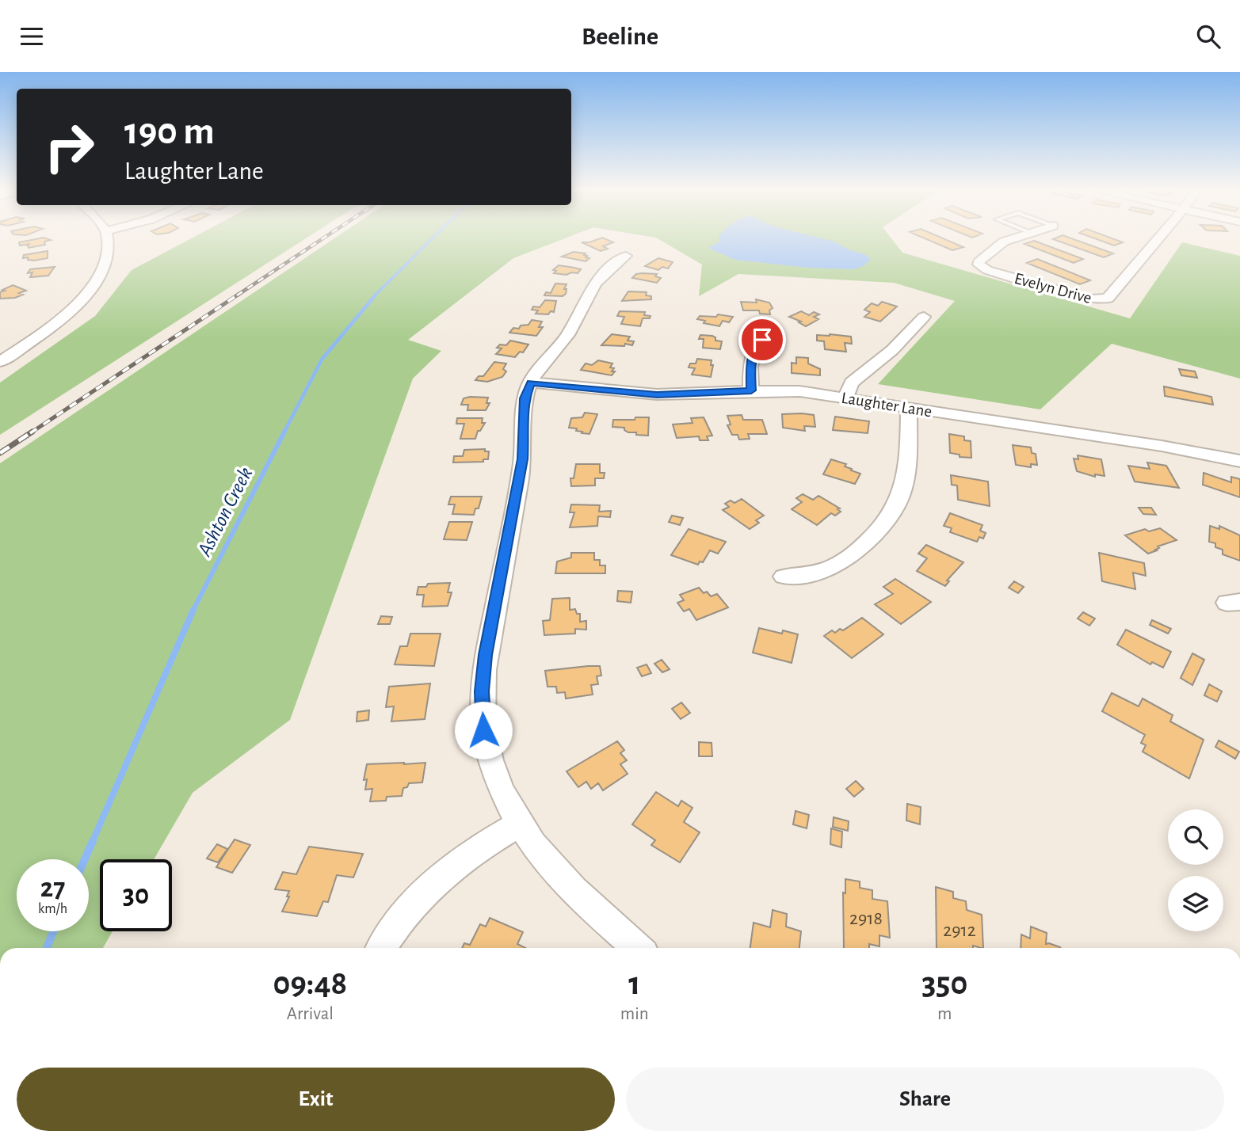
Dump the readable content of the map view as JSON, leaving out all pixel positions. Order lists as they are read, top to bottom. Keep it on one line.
{"streets":{"street":["Evelyn Drive","Laughter Lane"]},"water":["Ashton Creek"],"house_numbers":["2918","2912"],"page":{"header":"Beeline","turn":["190 m","Laughter Lane"],"speed":"27 km/h","limit":"30","eta":["09:48","Arrival","1","min","350","m"],"buttons":["Exit","Share"]}}
